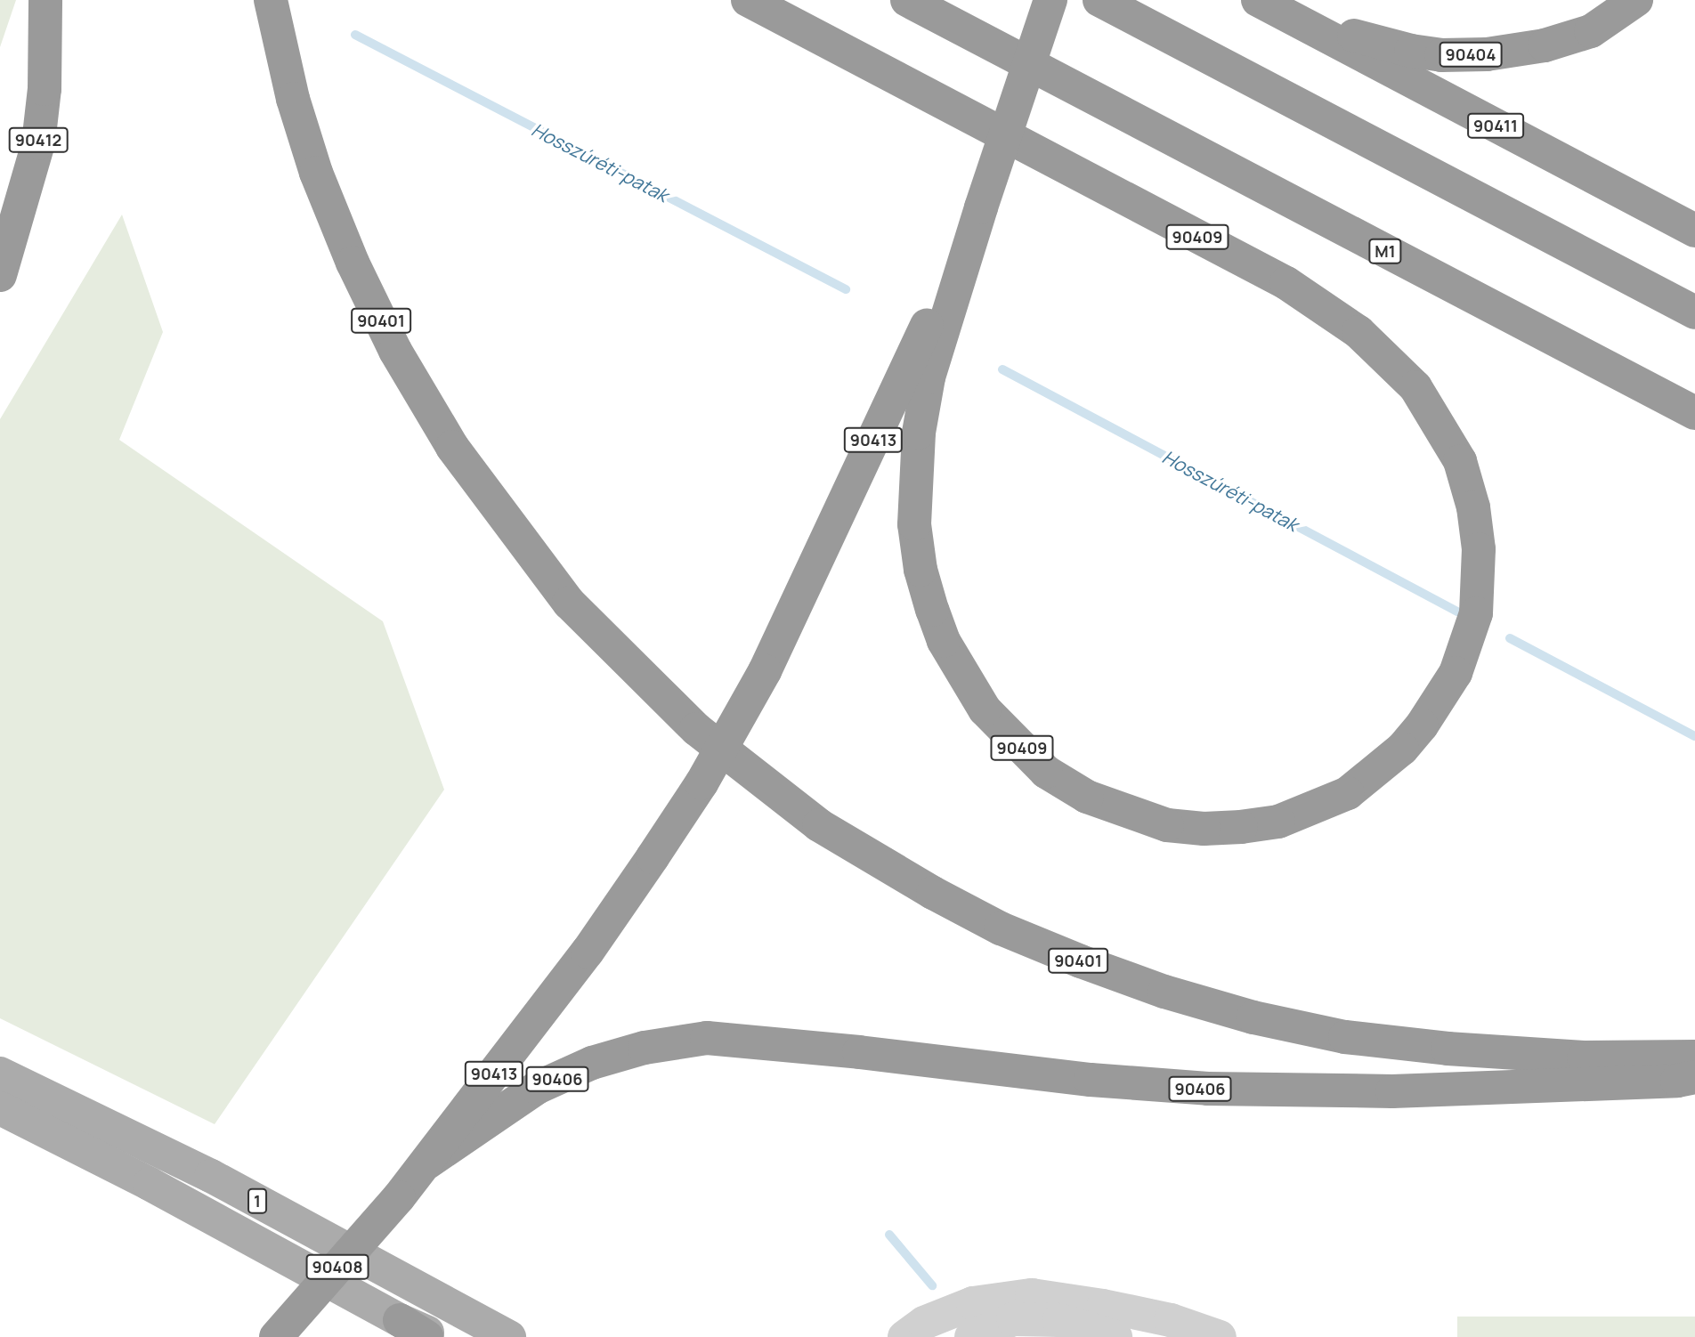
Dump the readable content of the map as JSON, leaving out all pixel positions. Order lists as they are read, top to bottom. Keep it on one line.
{"streets":{"highway":["90404","90411","90412","90409","M1","90401","90413","90406","90408"],"main road":["1"]},"crossings":[["90404","90411"],["90409","90413"],["90413","90406"],["90413","90408"],["90406","90408"]],"water":["Hosszúréti-patak"]}
